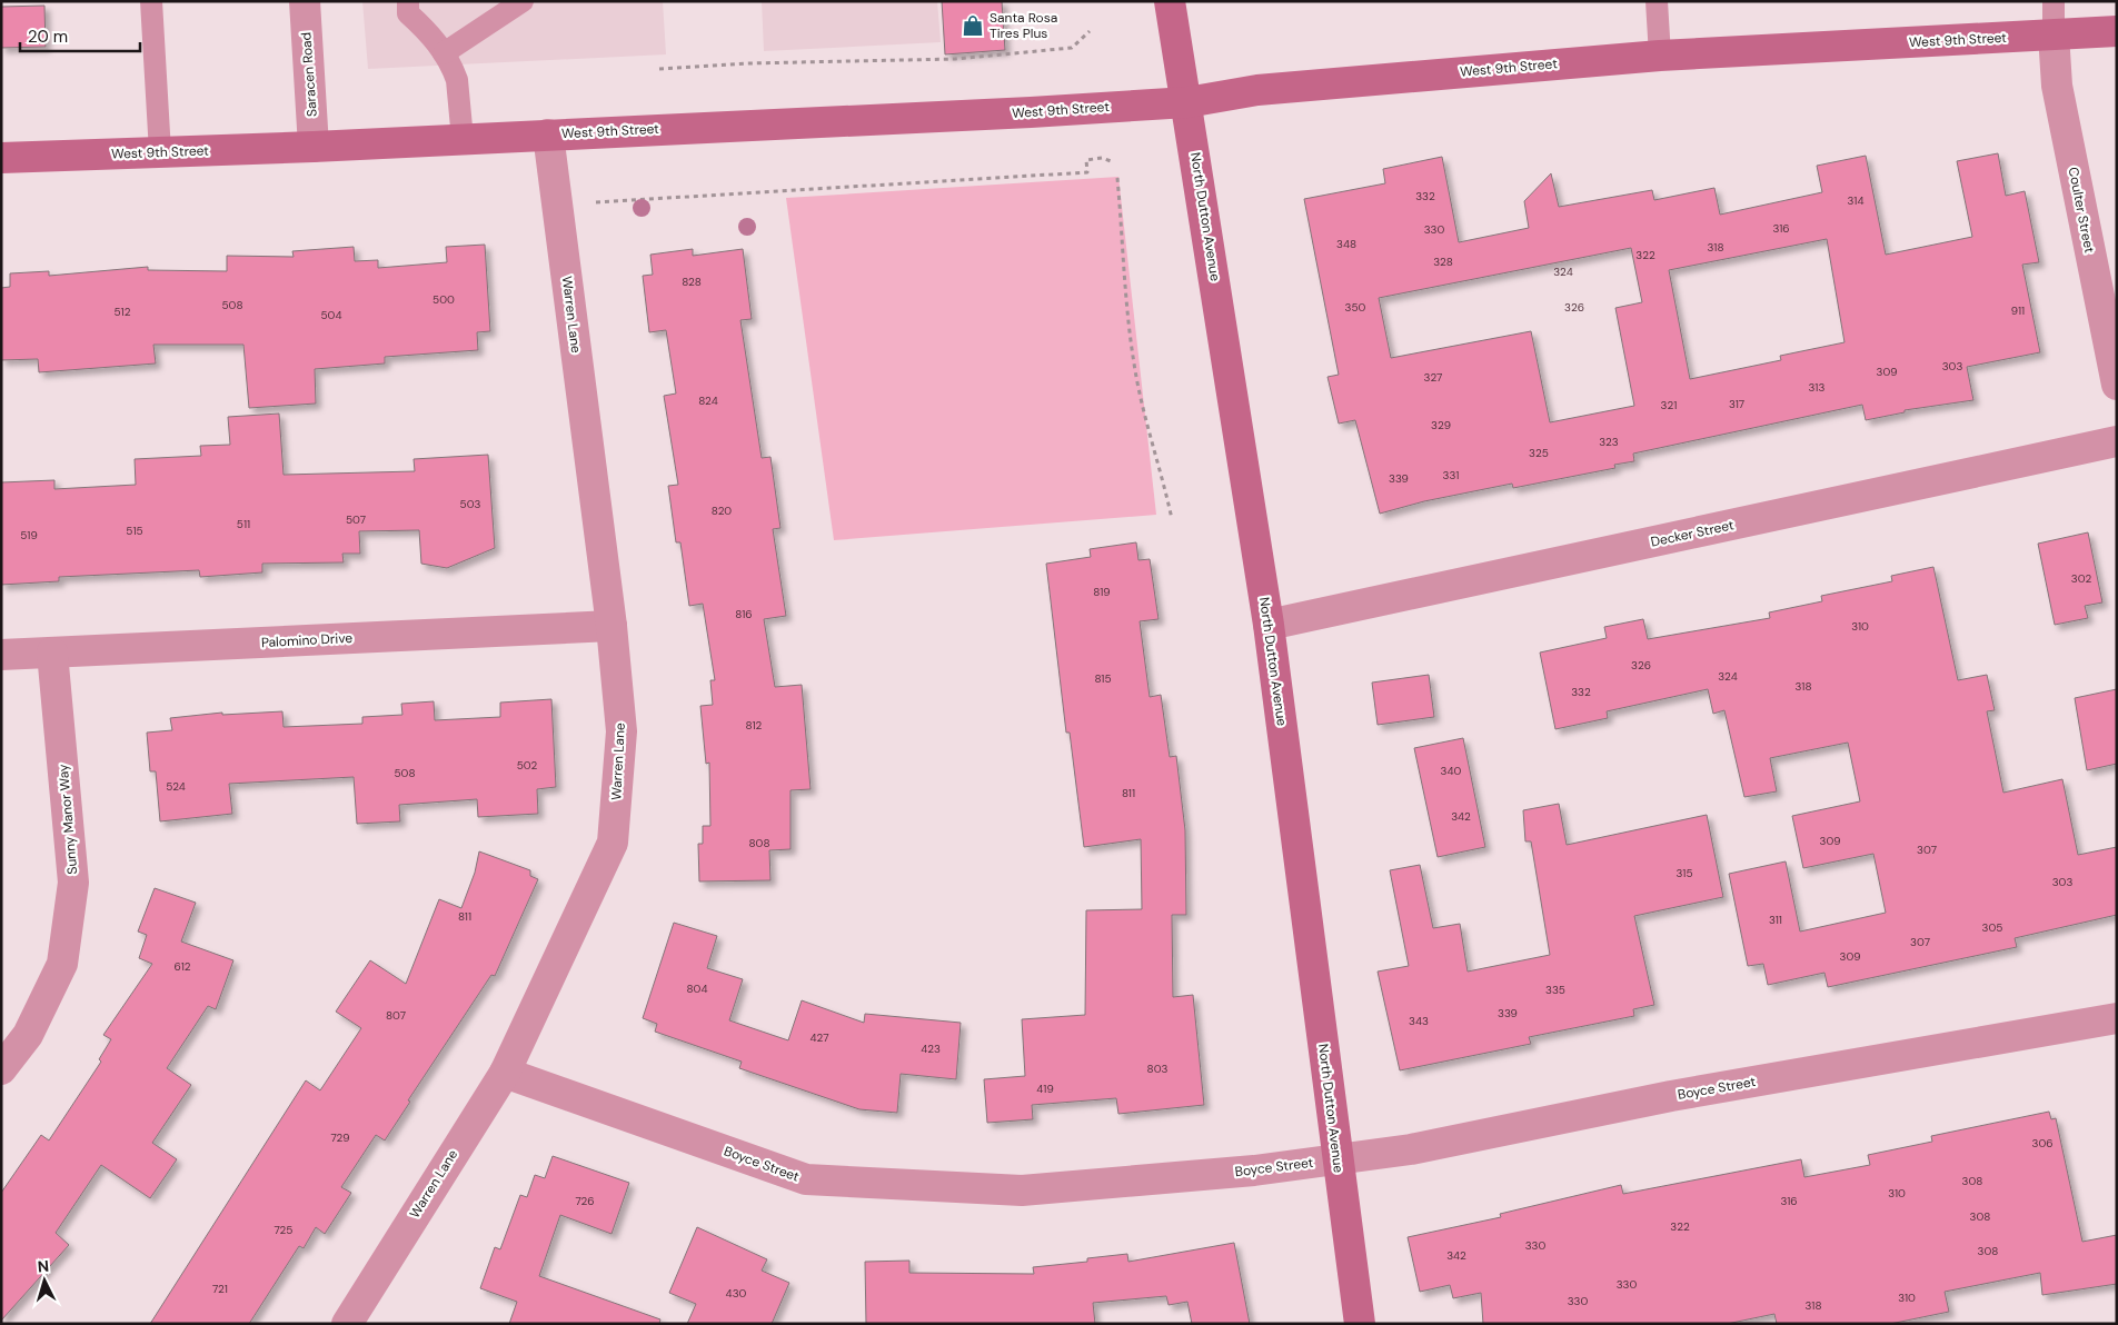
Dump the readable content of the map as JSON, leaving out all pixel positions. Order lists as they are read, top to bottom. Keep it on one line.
{"streets":{"street":["West 9th Street","Saracen Road","Coulter Street","North Dutton Avenue","Warren Lane","Decker Street","Palomino Drive","Sunny Manor Way","Boyce Street"]},"crossings":[["West 9th Street","Saracen Road"],["West 9th Street","Coulter Street"],["West 9th Street","North Dutton Avenue"],["West 9th Street","Warren Lane"],["North Dutton Avenue","Decker Street"],["North Dutton Avenue","Boyce Street"],["Warren Lane","Palomino Drive"],["Warren Lane","Boyce Street"],["Palomino Drive","Sunny Manor Way"]],"places":{"shop":["Santa Rosa Tires Plus"]},"house_numbers":["332","314","316","330","348","318","322","328","324","828","500","508","350","326","911","512","504","303","309","327","313","824","317","321","329","323","325","331","339","503","820","507","511","515","519","302","819","816","310","326","324","815","318","332","812","502","340","508","524","811","342","309","808","307","315","303","811","311","305","307","309","612","804","335","339","807","343","427","423","803","419","729","306","308","310","726","316","308","322","725","330","308","342","330","721","430","310","330","318"],"scale_bar":"20 m","north":"top"}
